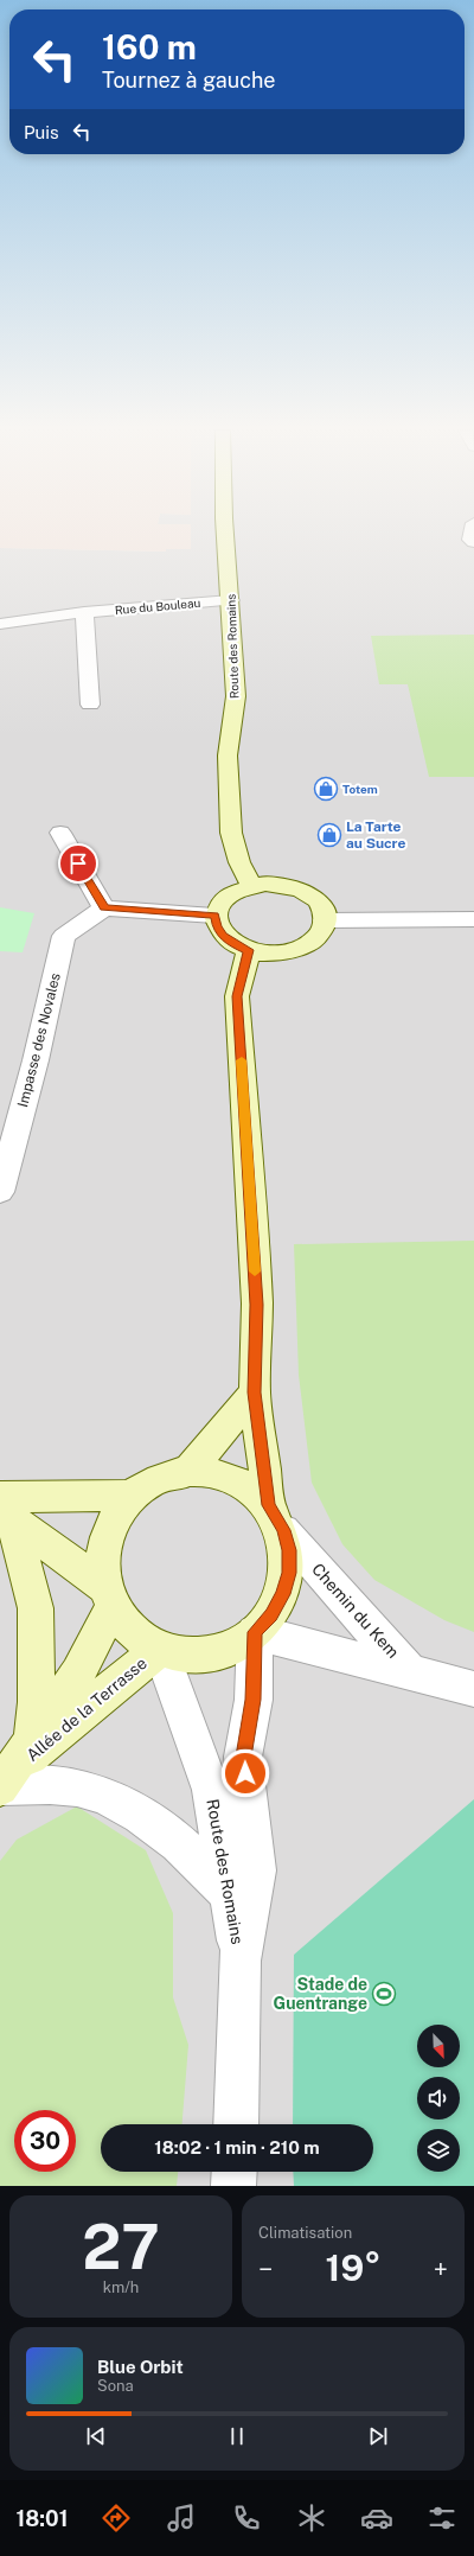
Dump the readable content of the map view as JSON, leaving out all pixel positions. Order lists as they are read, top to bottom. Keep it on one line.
{"streets":{"street":["Rue du Bouleau","Route des Romains","Impasse des Novales","Chemin du Kem","Allée de la Terrasse"]},"crossings":[["Rue du Bouleau","Route des Romains"],["Route des Romains","Chemin du Kem"],["Route des Romains","Allée de la Terrasse"]],"places":{"shop":["Totem","La Tarte au Sucre"],"sports":["Stade de Guentrange"]},"north":"bottom right","page":{"turn":["160 m","Tournez à gauche"],"then":"Puis","limit":"30","trip":"18:02 · 1 min · 210 m","tile":[["27","km/h"],"Climatisation"],"heat":["−","19°","+"],"song":["Blue Orbit","Sona"],"tabs":"18:01"}}
